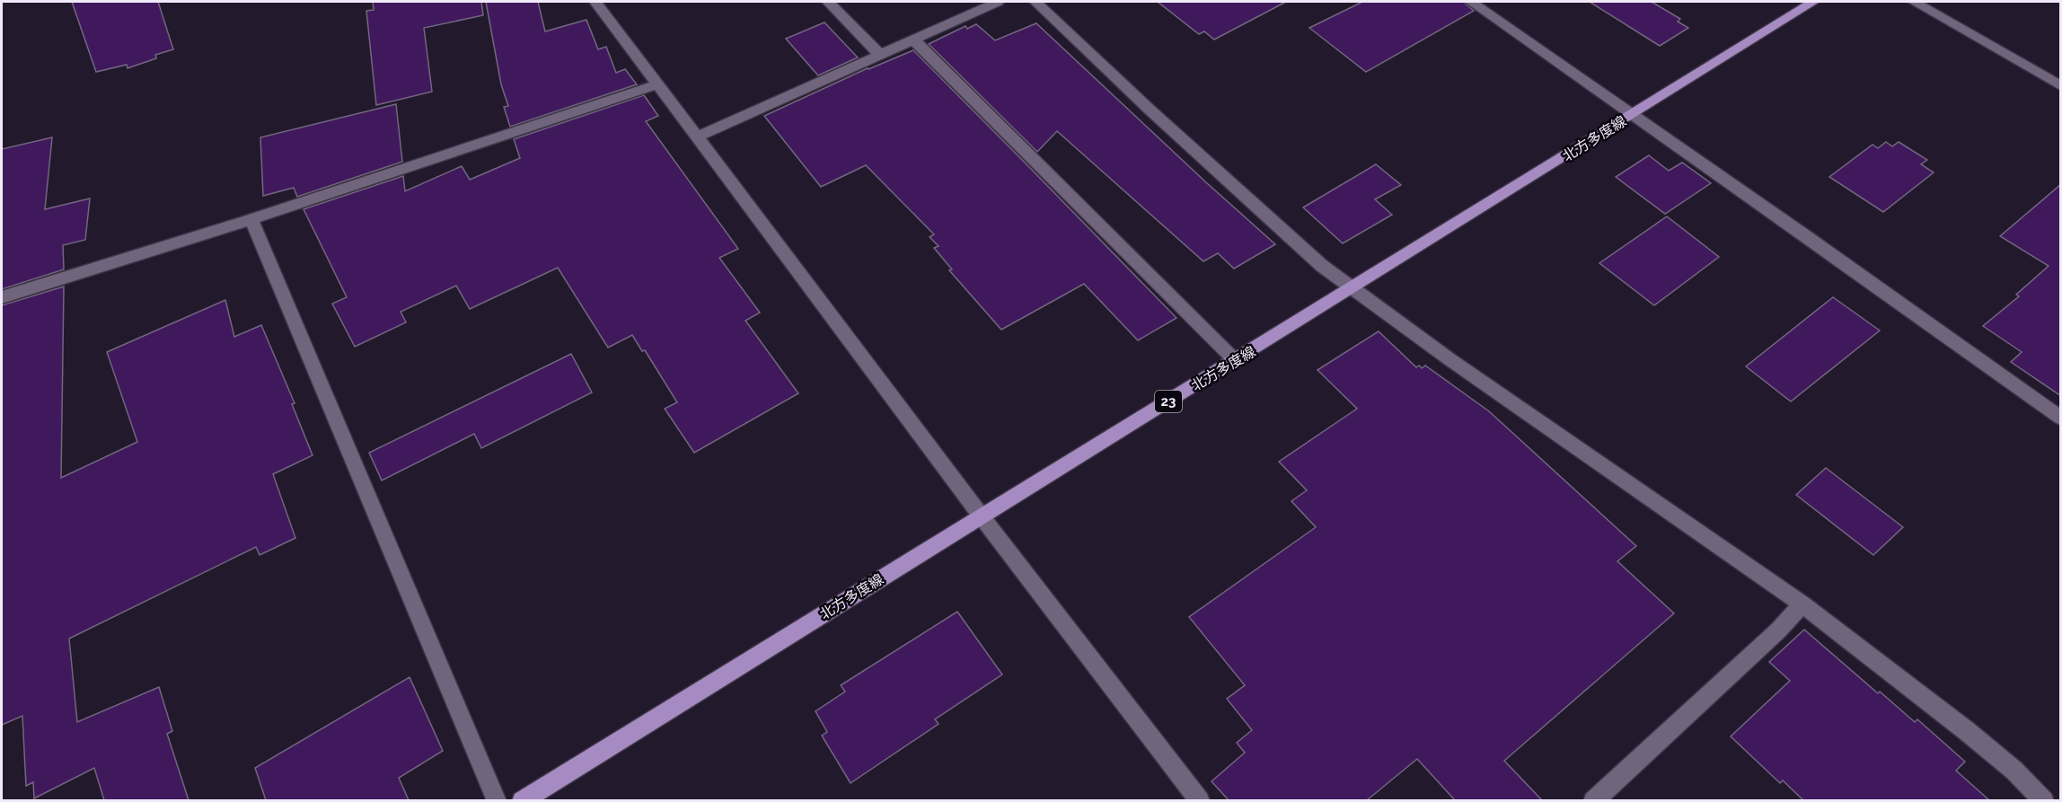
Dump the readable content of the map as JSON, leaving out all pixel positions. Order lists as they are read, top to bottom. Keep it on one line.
{"streets":{"main road":["北方多度線","23"]}}
